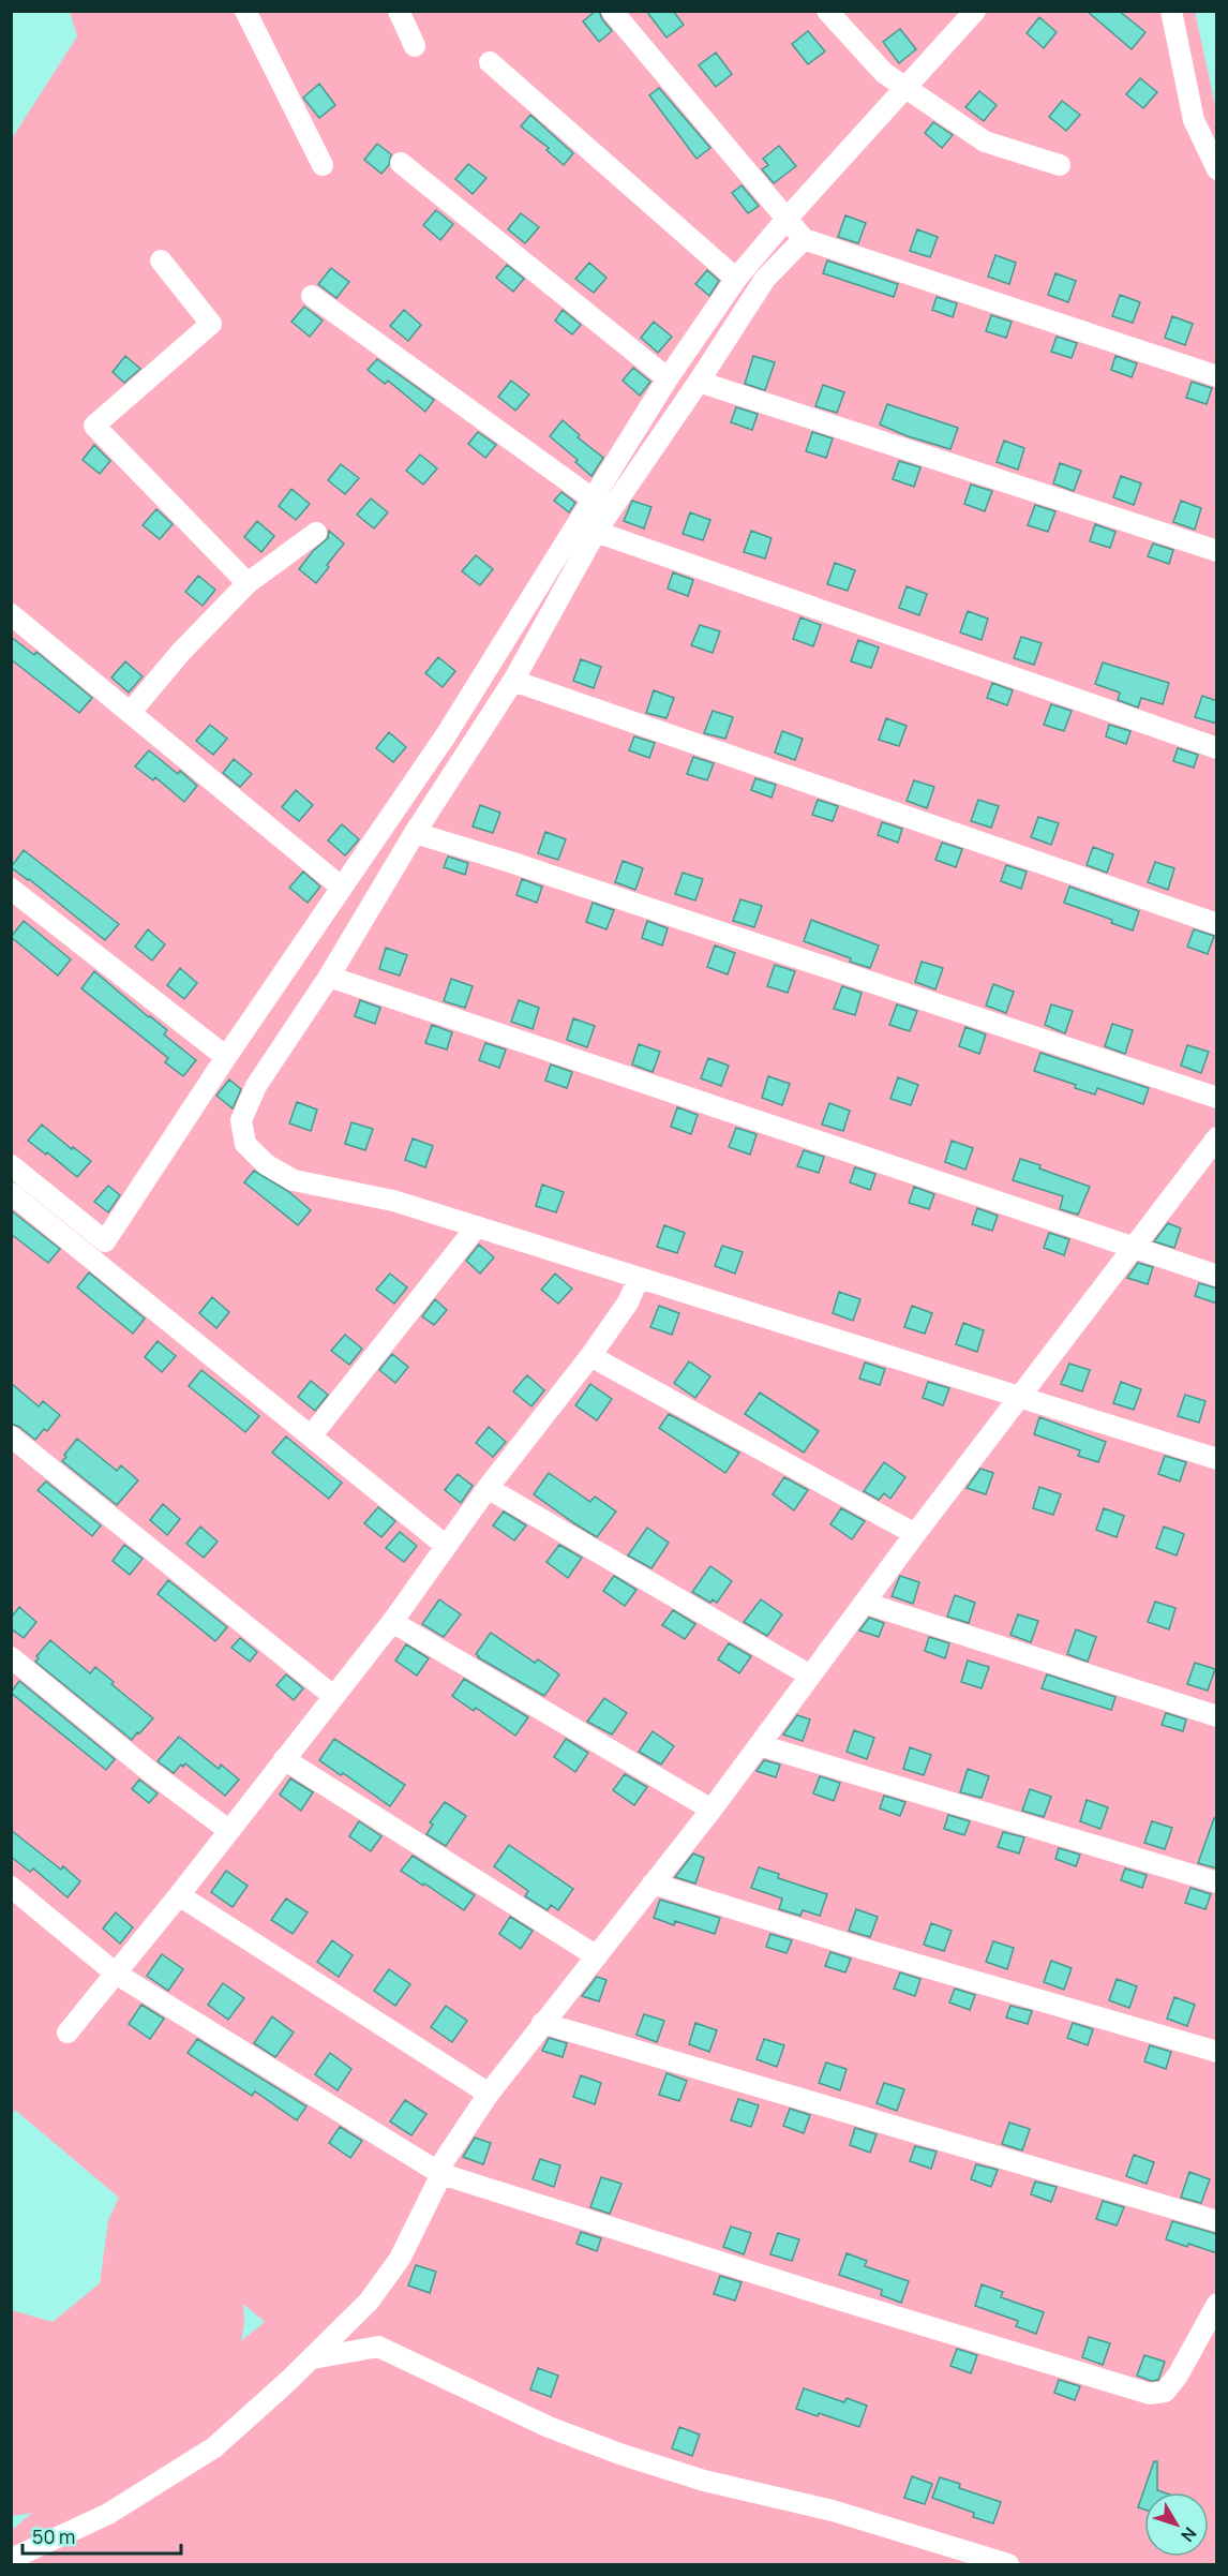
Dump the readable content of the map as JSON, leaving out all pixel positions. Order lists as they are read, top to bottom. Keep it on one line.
{"scale_bar":"50 m","north":"bottom right"}
